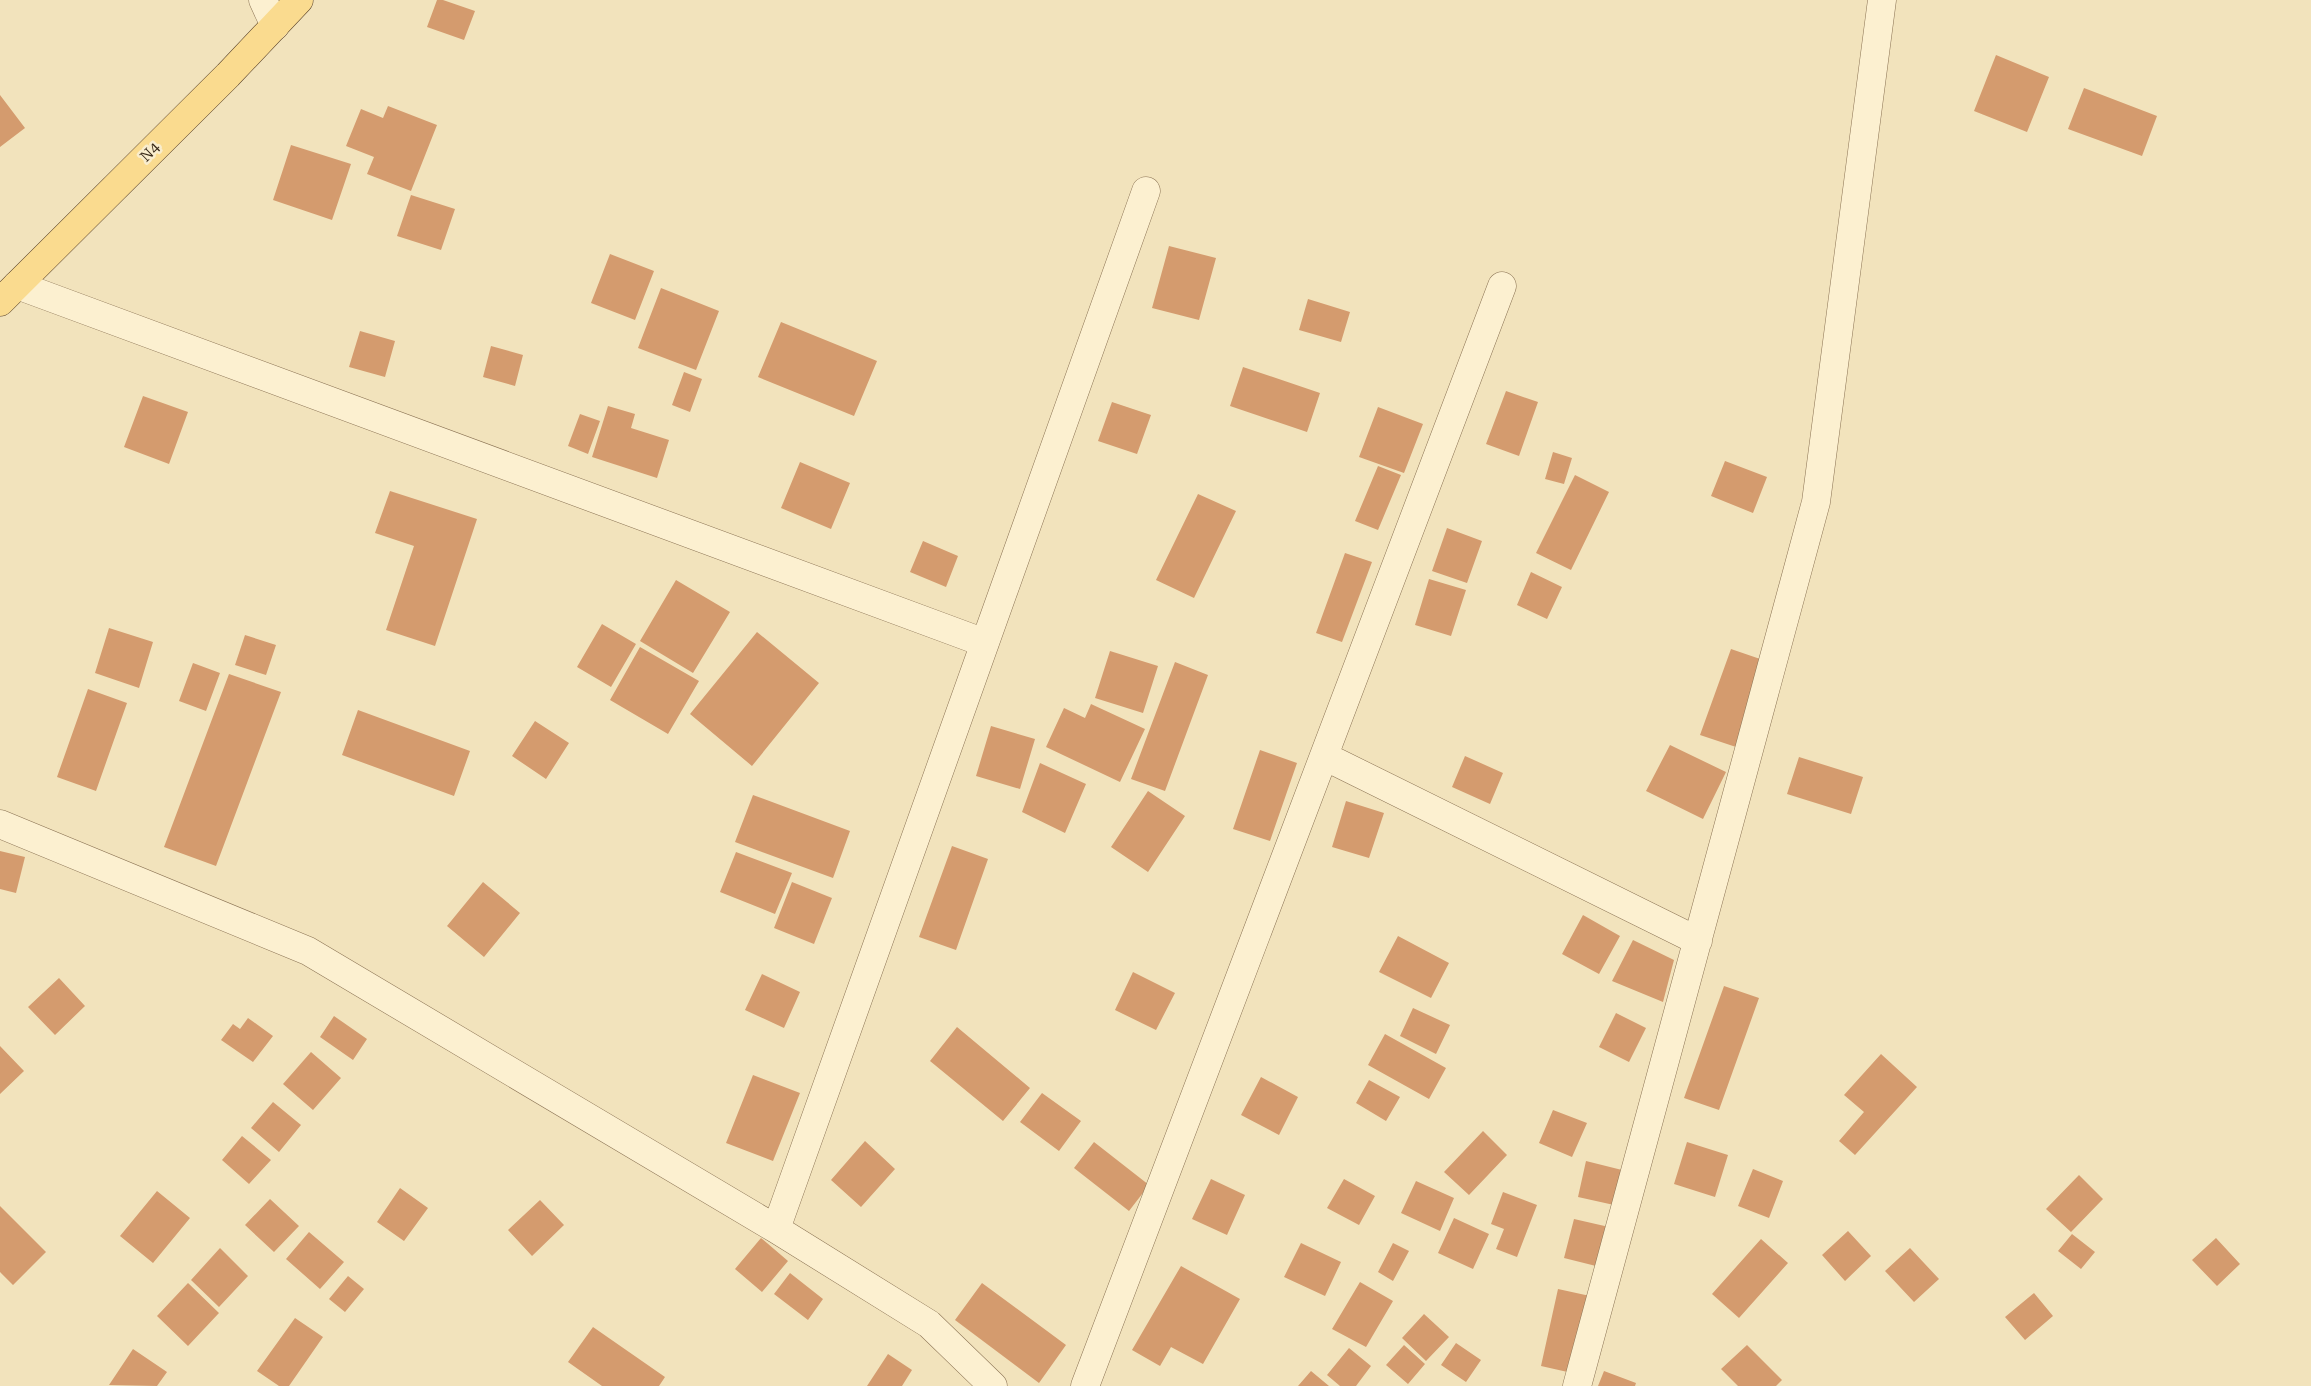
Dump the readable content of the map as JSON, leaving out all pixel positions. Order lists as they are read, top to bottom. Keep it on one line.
{"streets":{"main road":["N4"]}}
